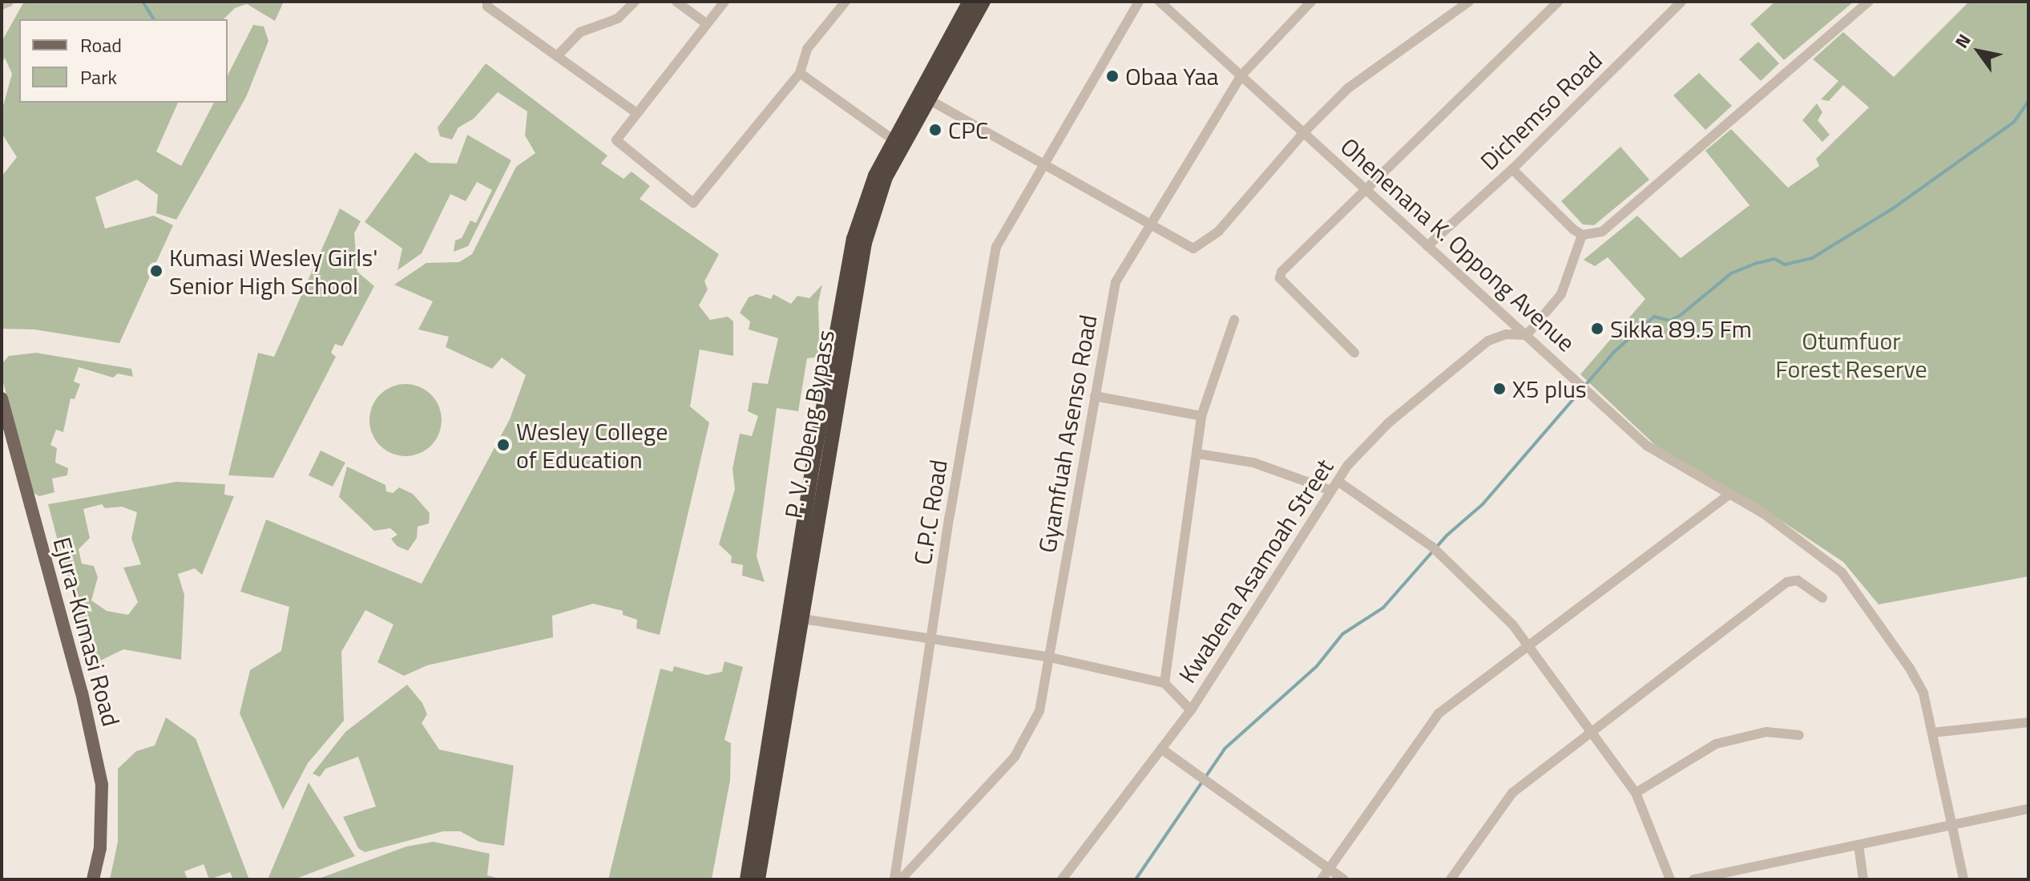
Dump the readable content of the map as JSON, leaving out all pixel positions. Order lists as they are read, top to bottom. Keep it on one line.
{"streets":{"highway":["P. V. Obeng Bypass"],"main road":["Ejura-Kumasi Road"],"street":["Dichemso Road","Ohenenana K. Oppong Avenue","Gyamfuah Asenso Road","C.P.C Road","Kwabena Asamoah Street"]},"crossings":[["Dichemso Road","Ohenenana K. Oppong Avenue"],["Ohenenana K. Oppong Avenue","Gyamfuah Asenso Road"],["Ohenenana K. Oppong Avenue","Kwabena Asamoah Street"]],"parks":["Otumfuor Forest Reserve"],"places":["Obaa Yaa","CPC","Kumasi Wesley Girls' Senior High School","Sikka 89.5 Fm","X5 plus","Wesley College of Education"],"legend":["Road","Park"],"north":"top left"}
